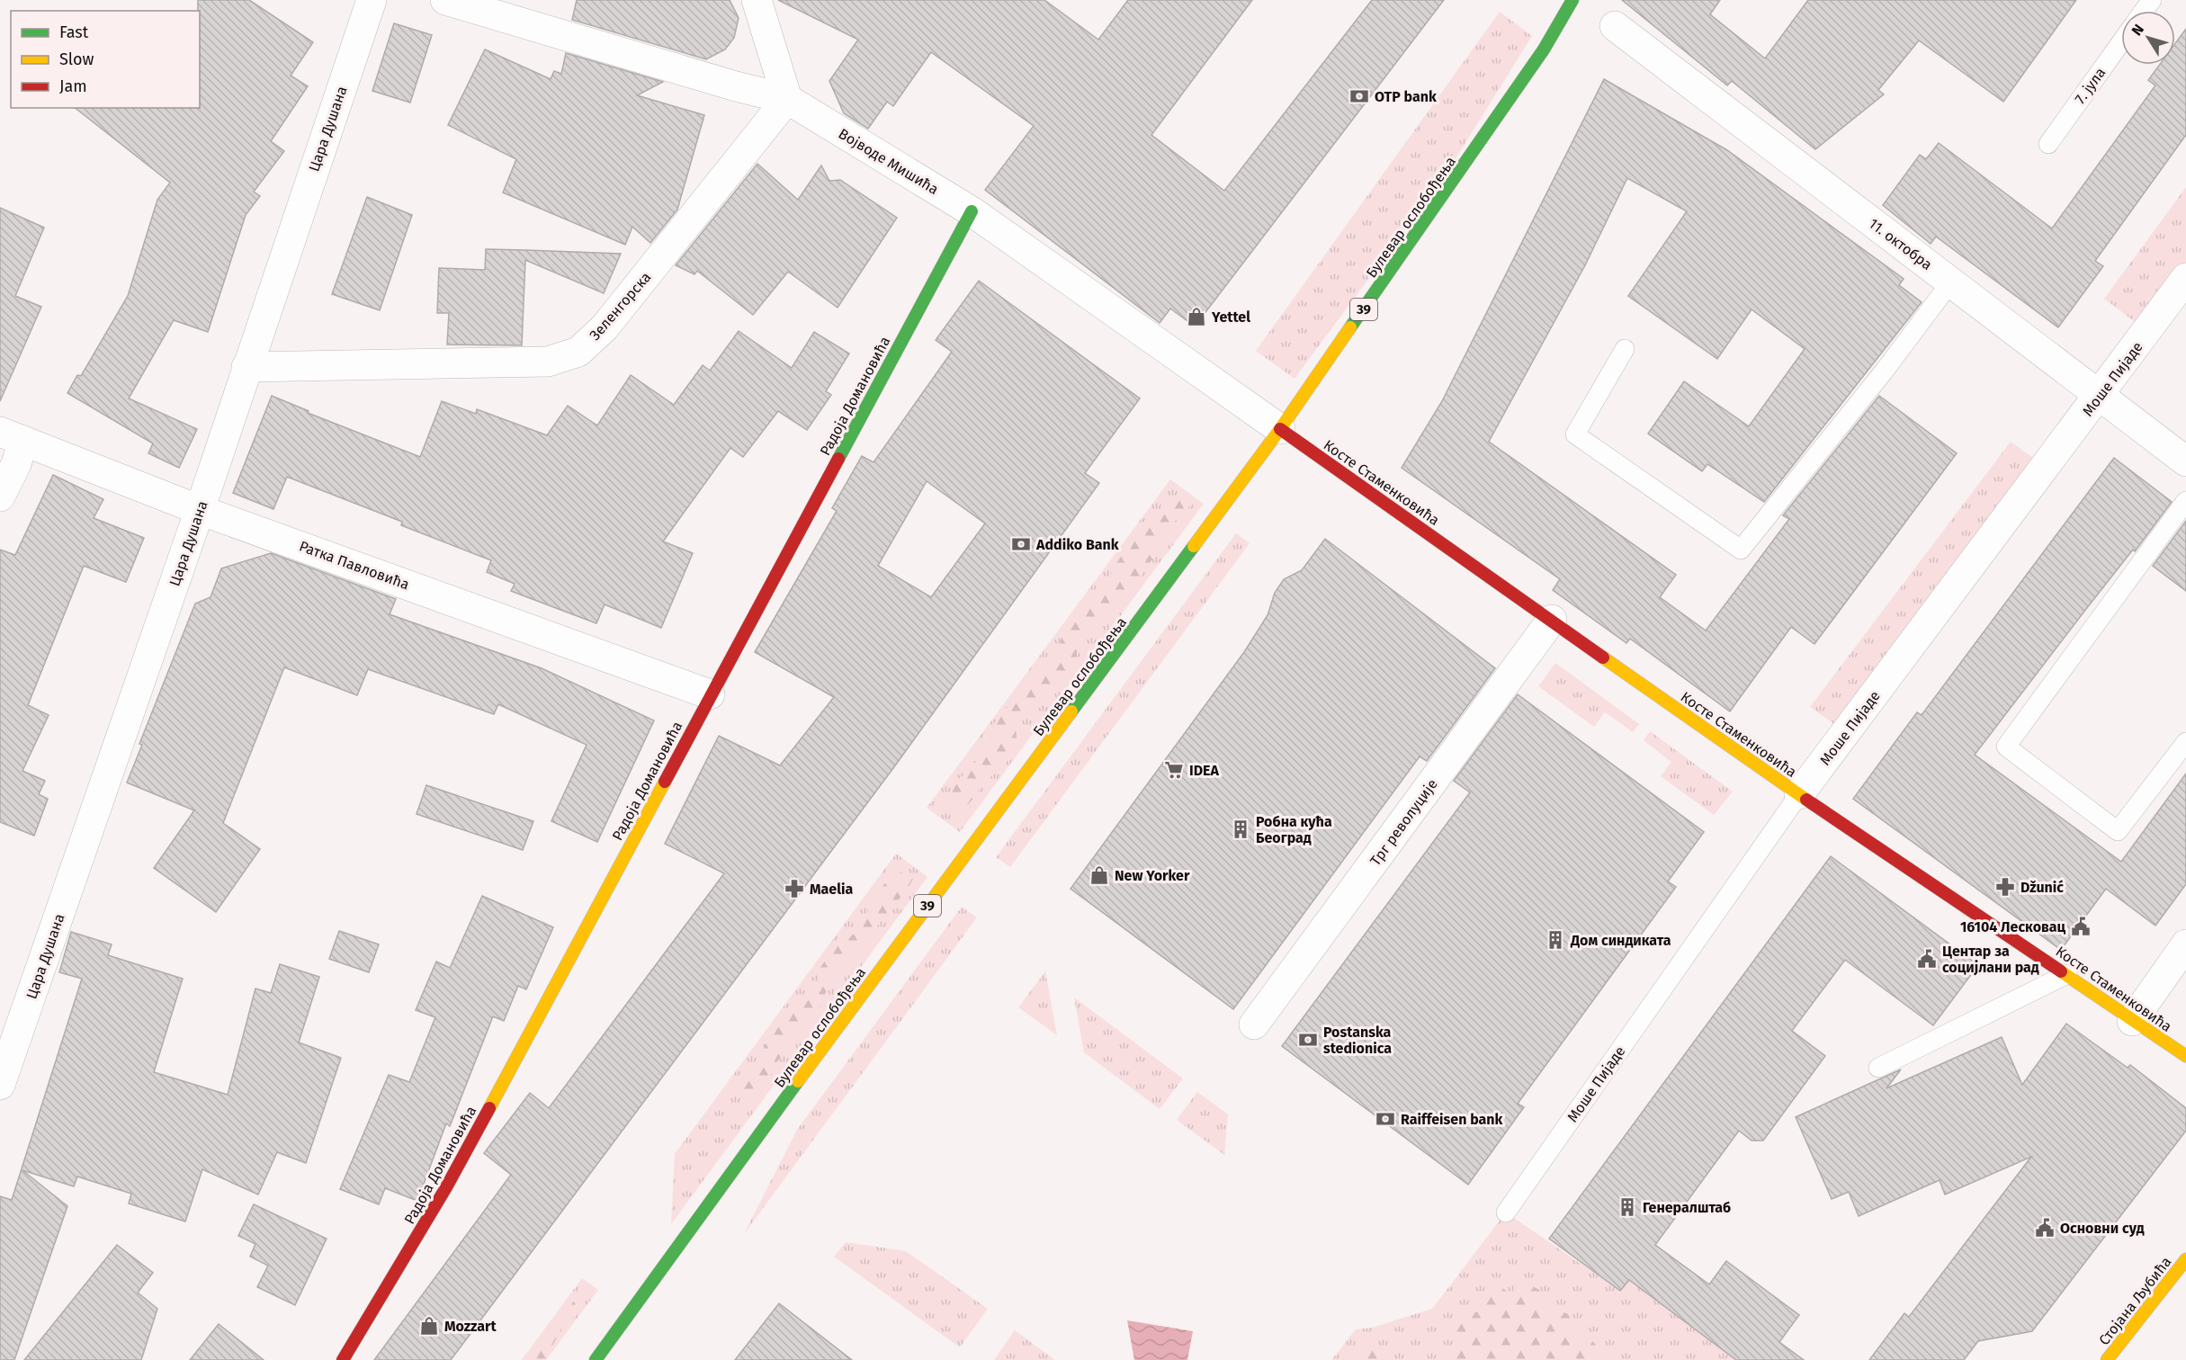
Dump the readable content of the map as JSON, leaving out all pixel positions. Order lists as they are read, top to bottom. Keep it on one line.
{"streets":{"street":["Цара Душана","Војводе Мишића","Булевар ослобођења","11. октобра","Зеленгорска","39","Моше Пијаде","Радоја Домановића","Косте Стаменковића","Ратка Павловића","Трг револуције","Стојана Љубића"],"lane":["7. јула"]},"crossings":[["Цара Душана","Зеленгорска"],["Цара Душана","Ратка Павловића"],["Војводе Мишића","Булевар ослобођења"],["Војводе Мишића","Зеленгорска"],["Војводе Мишића","Радоја Домановића"],["Војводе Мишића","Косте Стаменковића"],["Булевар ослобођења","Косте Стаменковића"],["11. октобра","Моше Пијаде"],["Моше Пијаде","Косте Стаменковића"],["Радоја Домановића","Ратка Павловића"],["Косте Стаменковића","Трг револуције"]],"places":{"bank":["OTP bank","Addiko Bank","Postanska stedionica","Raiffeisen bank"],"shop":["Yettel","New Yorker","Mozzart"],"supermarket":["IDEA"],"building":["Робна кућа Београд","Дом синдиката","Генералштаб"],"pharmacy":["Džunić","Maelia"],"public building":["16104 Лесковац","Центар за социјлани рад","Основни суд"]},"legend":["Fast","Slow","Jam"],"north":"top left"}
